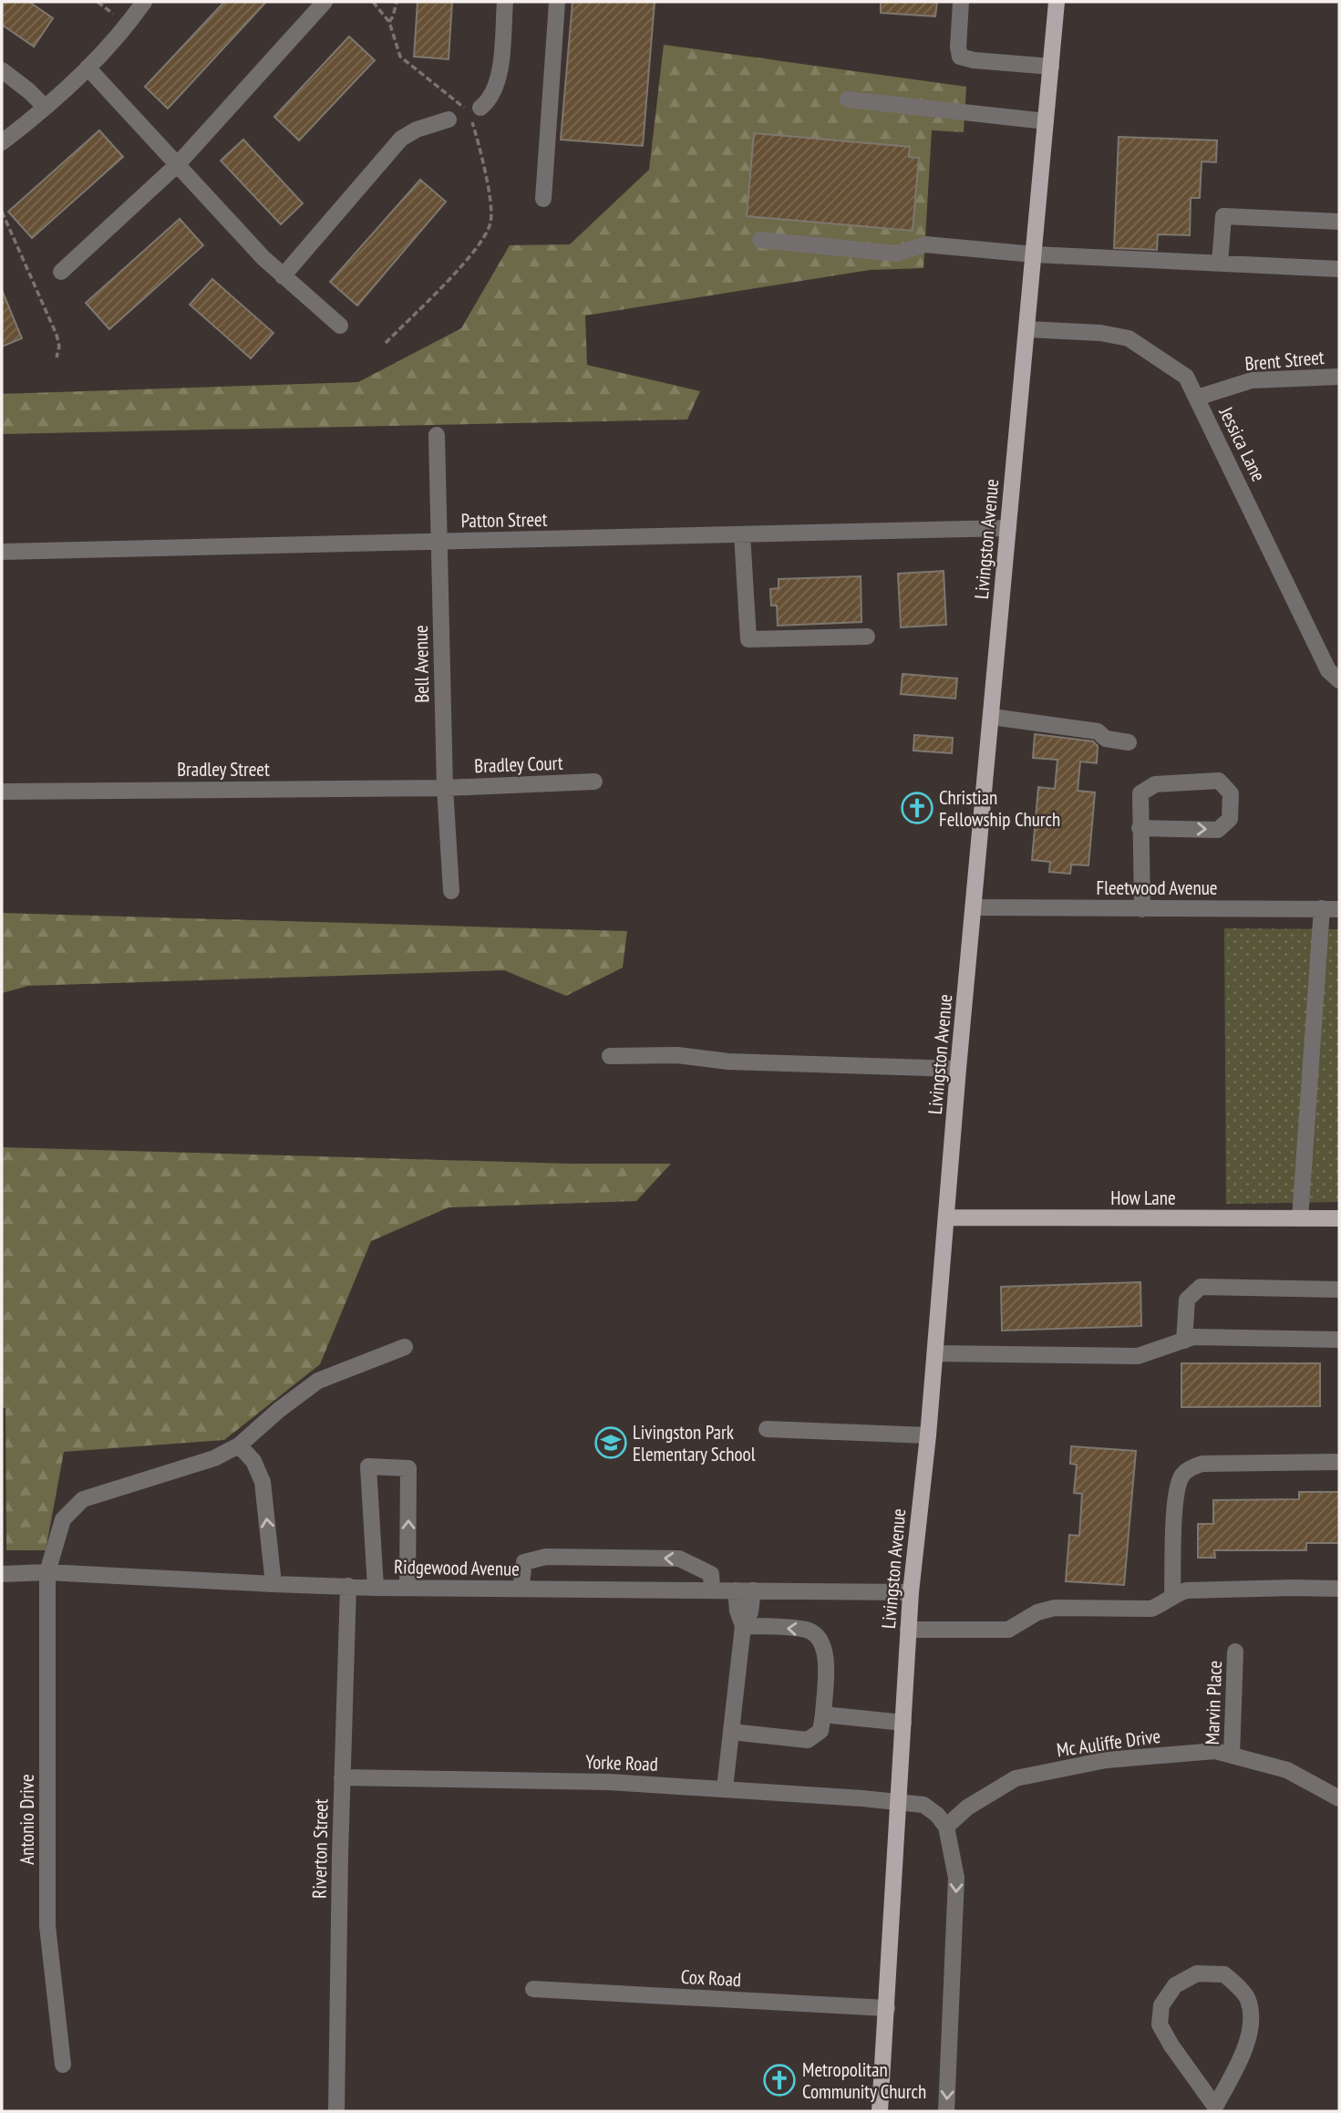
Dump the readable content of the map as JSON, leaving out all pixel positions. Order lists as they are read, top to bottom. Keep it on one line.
{"streets":{"main road":["Livingston Avenue","How Lane"],"street":["Brent Street","Jessica Lane","Patton Street","Bell Avenue","Bradley Court","Bradley Street","Fleetwood Avenue","Ridgewood Avenue","Marvin Place","Mc Auliffe Drive","Yorke Road","Antonio Drive","Riverton Street","Cox Road"]},"crossings":[["Brent Street","Jessica Lane"],["Jessica Lane","Livingston Avenue"],["Patton Street","Livingston Avenue"],["Patton Street","Bell Avenue"],["Livingston Avenue","Fleetwood Avenue"],["Livingston Avenue","How Lane"],["Livingston Avenue","Ridgewood Avenue"],["Livingston Avenue","Yorke Road"],["Livingston Avenue","Cox Road"],["Bell Avenue","Bradley Court"],["Bell Avenue","Bradley Street"],["Bradley Court","Bradley Street"],["Ridgewood Avenue","Antonio Drive"],["Ridgewood Avenue","Riverton Street"],["Marvin Place","Mc Auliffe Drive"],["Yorke Road","Riverton Street"]],"places":{"church":["Christian Fellowship Church","Metropolitan Community Church"],"school or university":["Livingston Park Elementary School"]}}
